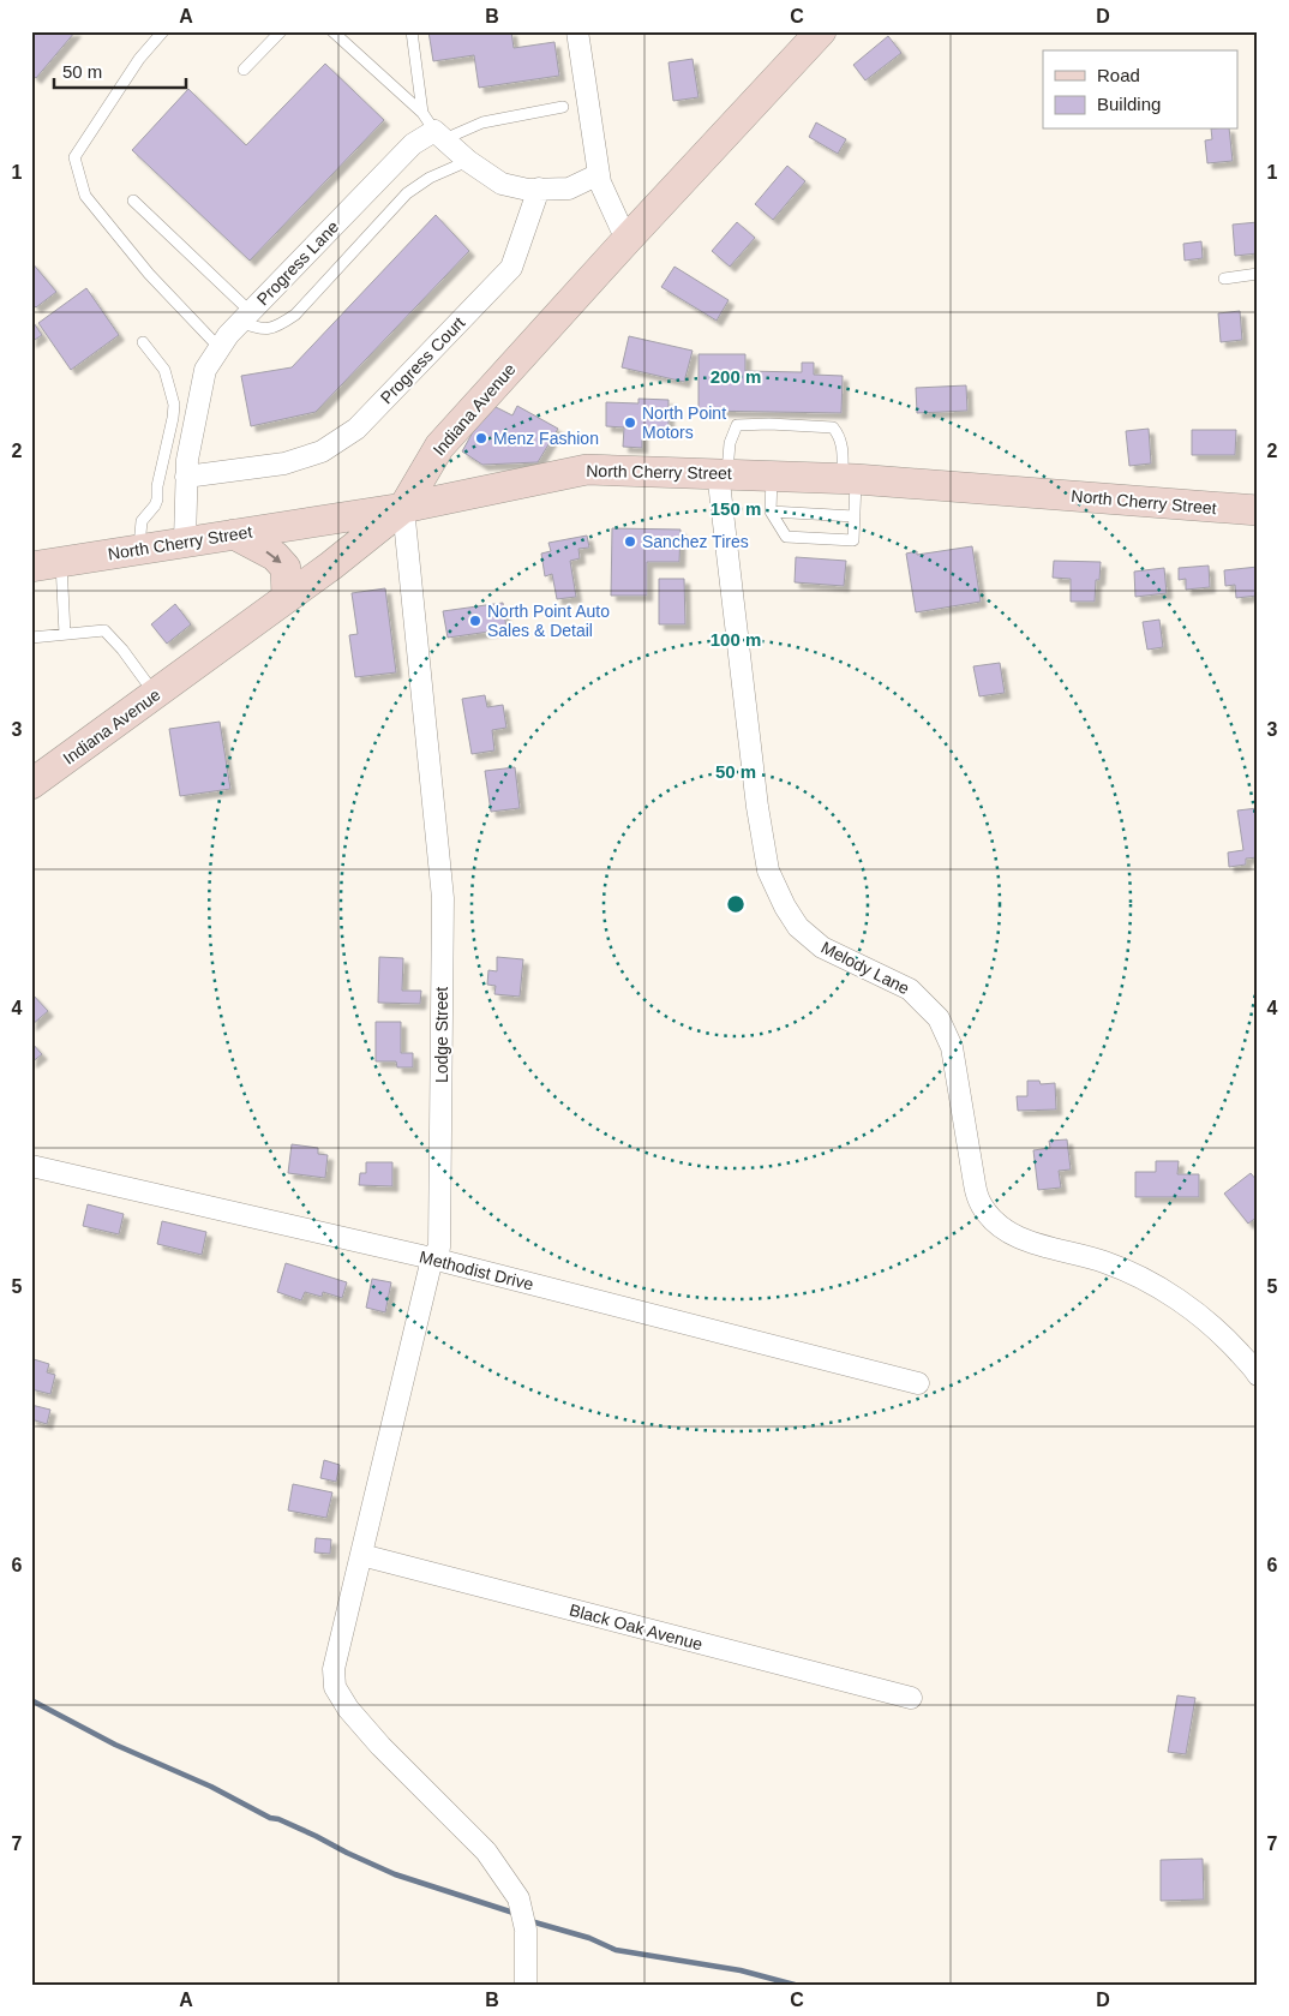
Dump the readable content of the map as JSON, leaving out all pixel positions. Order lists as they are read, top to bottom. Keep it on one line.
{"streets":{"main road":["Indiana Avenue","North Cherry Street"],"street":["Progress Lane","Progress Court","Melody Lane","Lodge Street","Methodist Drive","Black Oak Avenue"]},"crossings":[["Progress Lane","Progress Court"],["Progress Lane","North Cherry Street"],["Indiana Avenue","North Cherry Street"],["Indiana Avenue","Lodge Street"],["North Cherry Street","Melody Lane"],["North Cherry Street","Lodge Street"],["Lodge Street","Methodist Drive"],["Lodge Street","Black Oak Avenue"]],"places":["North Point Motors","Menz Fashion","Sanchez Tires","North Point Auto Sales & Detail"],"legend":["Road","Building"],"scale_bar":"50 m","grid":{"columns":["A","B","C","D"],"rows":["1","2","3","4","5","6","7"]},"rings":["200 m","150 m","100 m","50 m"]}
